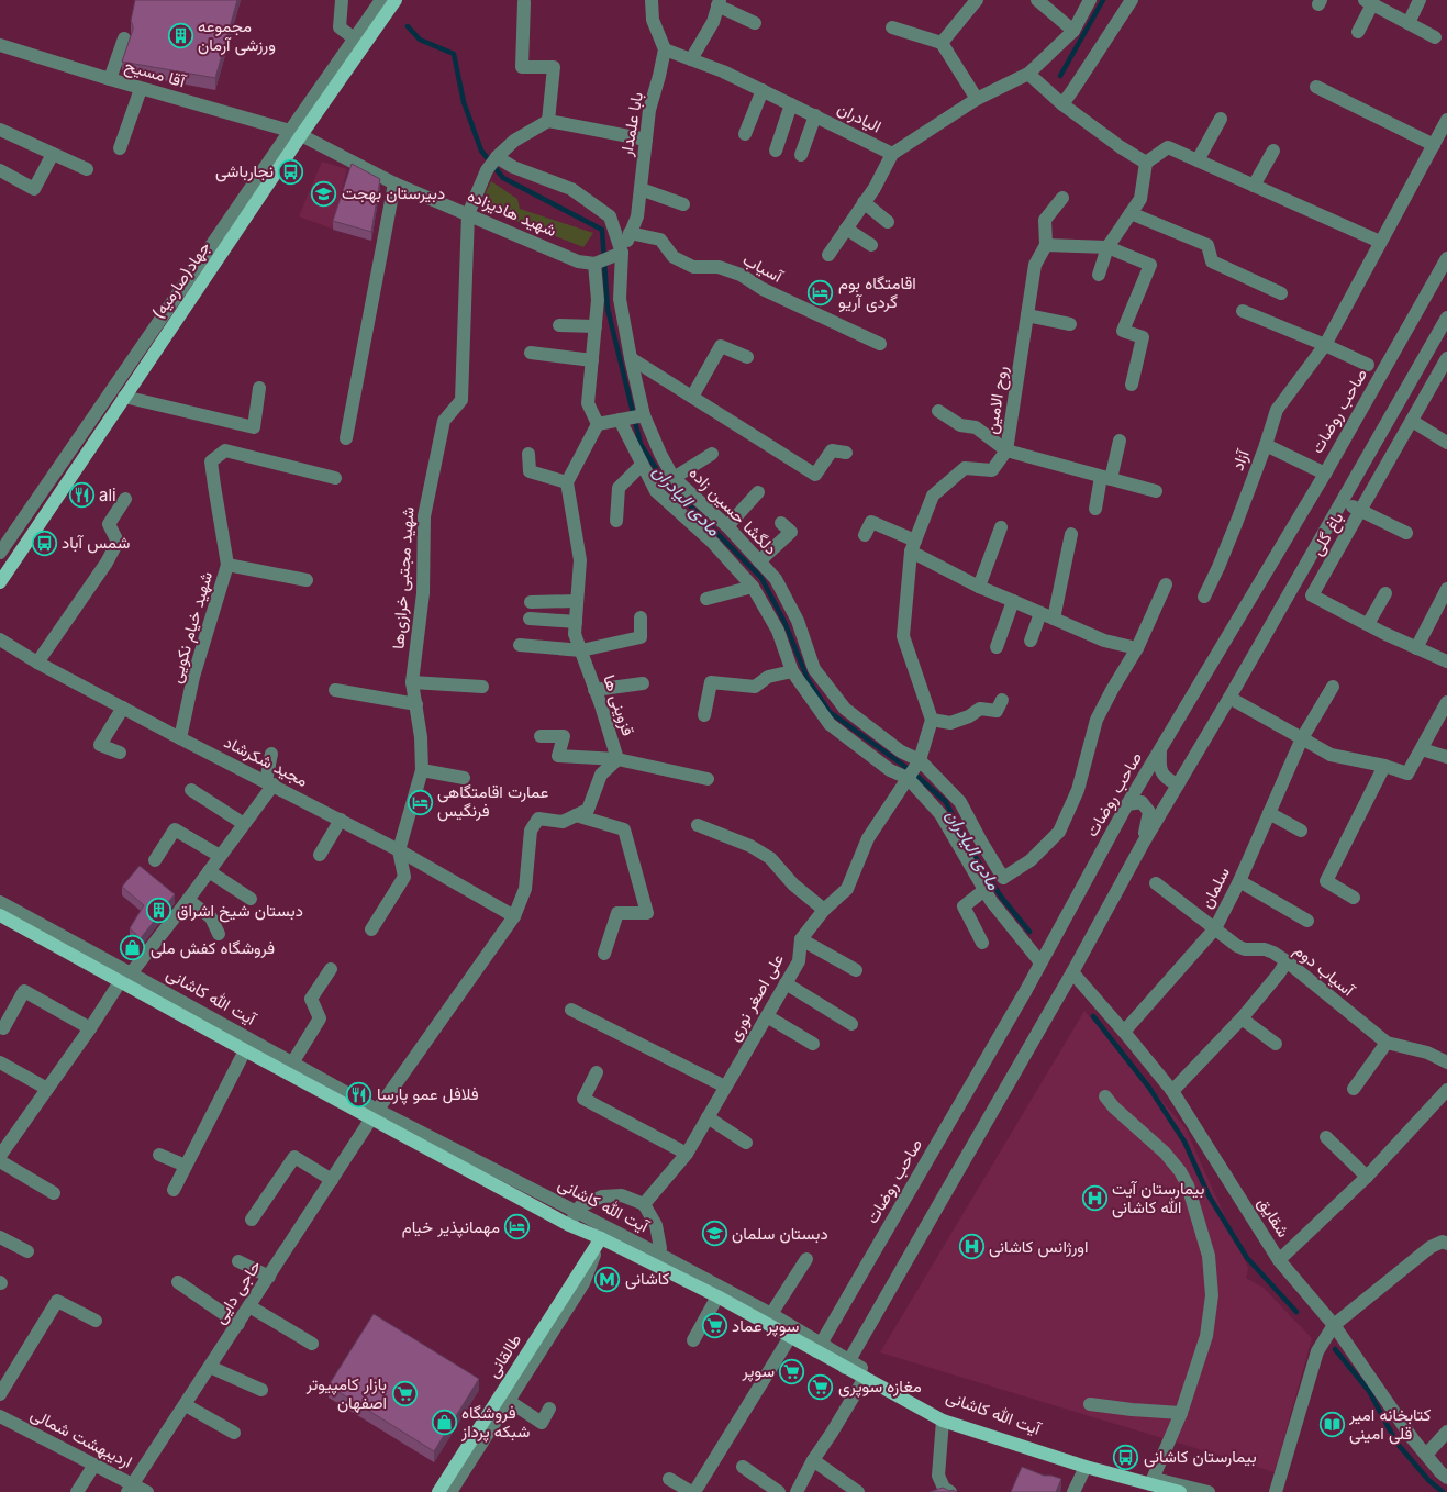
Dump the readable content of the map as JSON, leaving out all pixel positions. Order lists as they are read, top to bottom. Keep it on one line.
{"streets":{"main road":["جهاد(صارمیه)","آیت الله کاشانی","طالقانی"],"street":["آقا مسیح","الیادران","بابا علمدار","شهید هادیزاده","آسیاب","روح الامین","صاحب روضات","آزاد","دلگشا حسین زاده","باغ گلی","شهید مجتبی خرازی‌ها","شهید خیام نکویی","قزوینی ها","مجید شکرشاد","سلمان","آسیاب دوم","علی اصغر نوری","شقایق","حاجی دایی","اردیبهشت شمالی"]},"crossings":[["آقا مسیح","شهید هادیزاده"],["آقا مسیح","جهاد(صارمیه)"],["الیادران","بابا علمدار"],["بابا علمدار","آسیاب"],["بابا علمدار","دلگشا حسین زاده"],["شهید هادیزاده","جهاد(صارمیه)"],["شهید هادیزاده","شهید مجتبی خرازی‌ها"],["صاحب روضات","آیت الله کاشانی"],["دلگشا حسین زاده","علی اصغر نوری"],["شهید مجتبی خرازی‌ها","مجید شکرشاد"],["شهید خیام نکویی","مجید شکرشاد"],["سلمان","آسیاب دوم"],["سلمان","شقایق"],["آیت الله کاشانی","حاجی دایی"],["آیت الله کاشانی","طالقانی"],["حاجی دایی","اردیبهشت شمالی"]],"water":["مادی الیادران"],"places":{"building":["مجموعه ورزشی آرمان","دبستان شیخ اشراق"],"bus stop":["نجارباشی","شمس آباد","بیمارستان کاشانی"],"school or university":["دبیرستان بهجت","دبستان سلمان"],"hotel":["اقامتگاه بوم گردی آریو","عمارت اقامتگاهی فرنگیس","مهمانپذیر خیام"],"restaurant":["ali","فلافل عمو پارسا"],"shop":["فروشگاه کفش ملی","فروشگاه شبکه پرداز"],"hospital":["بیمارستان آیت الله کاشانی","اورژانس کاشانی"],"metro station":["کاشانی"],"supermarket":["سوپر عماد","سوپر","مغازه سوپری","بازار کامپیوتر اصفهان"],"library":["کتابخانه امیر قلی امینی"]}}
